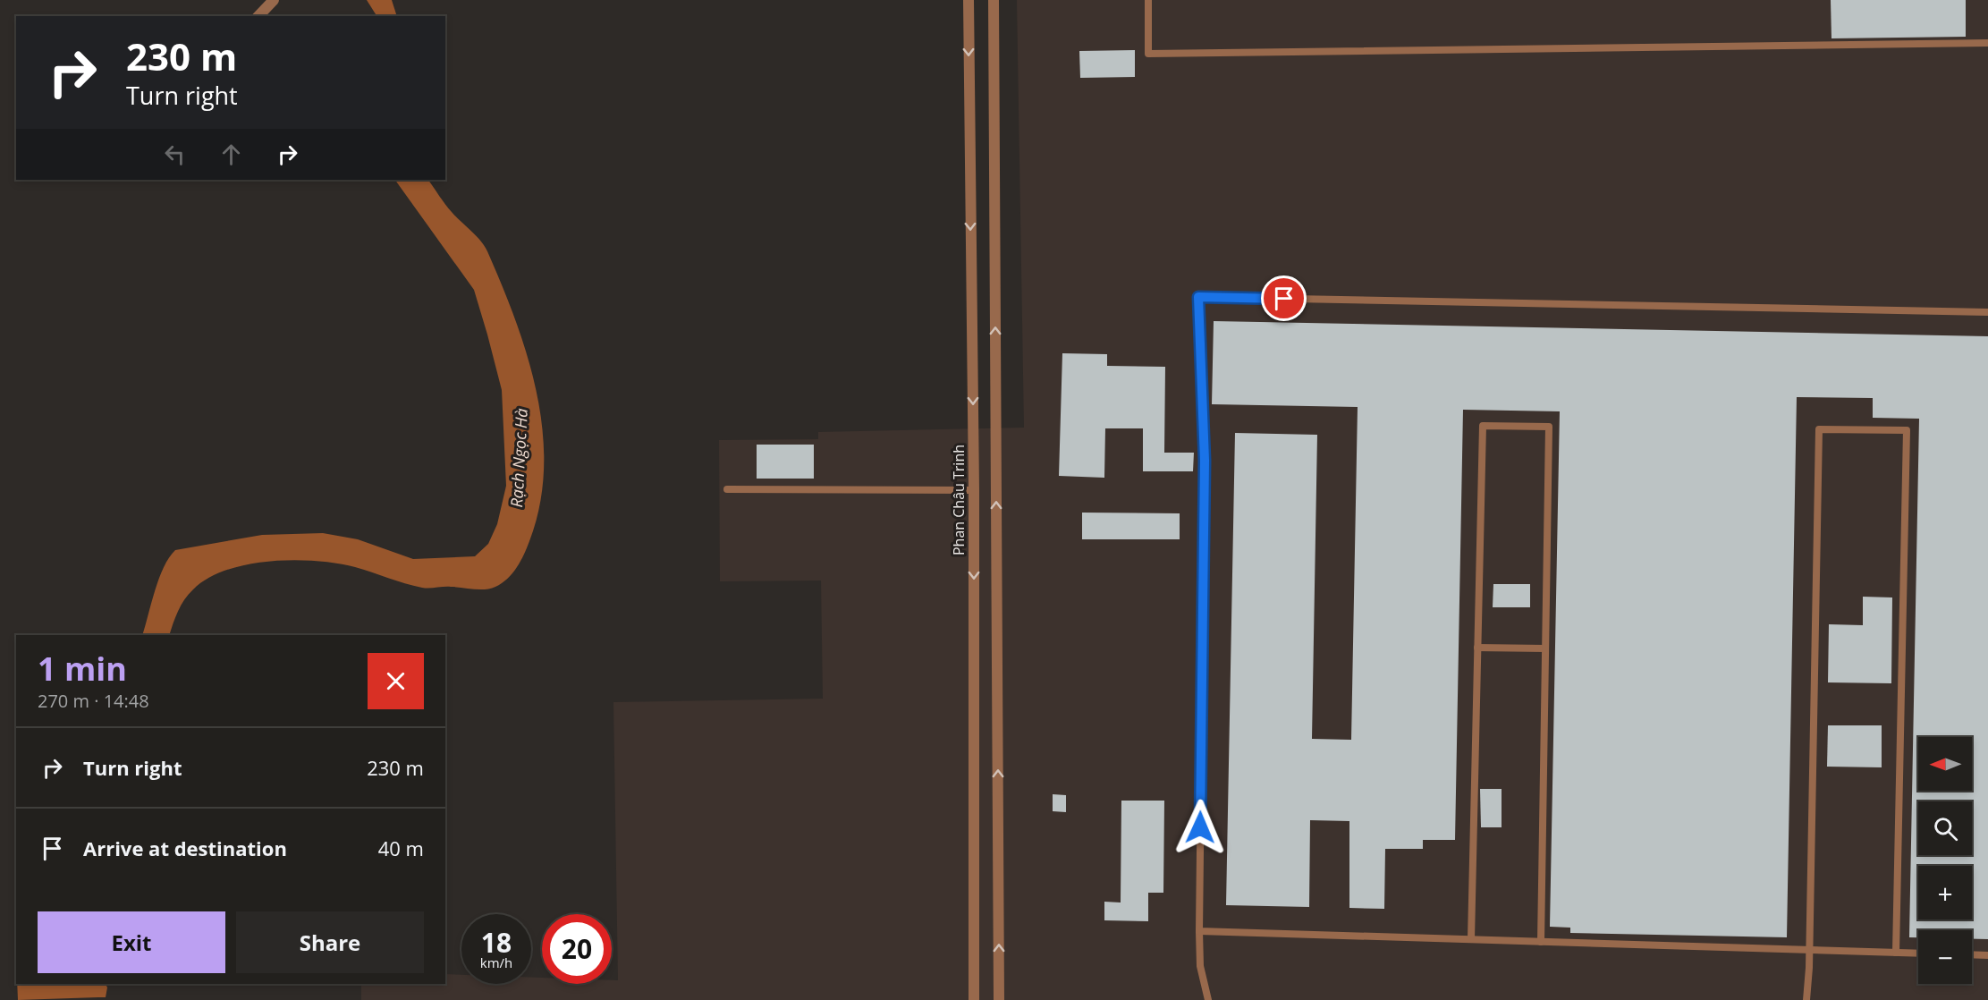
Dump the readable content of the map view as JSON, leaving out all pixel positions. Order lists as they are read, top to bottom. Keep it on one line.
{"streets":{"street":["Phan Châu Trinh"]},"water":["Rạch Ngọc Hà"],"north":"left","page":{"turn":["230 m","Turn right"],"heading":["1 min","270 m · 14:48"],"list":[{"name":"Turn right","value":"230 m"},{"name":"Arrive at destination","value":"40 m"}],"map_buttons":["+","−"],"buttons":["Exit","Share"],"speed":"18 km/h","limit":"20"}}
